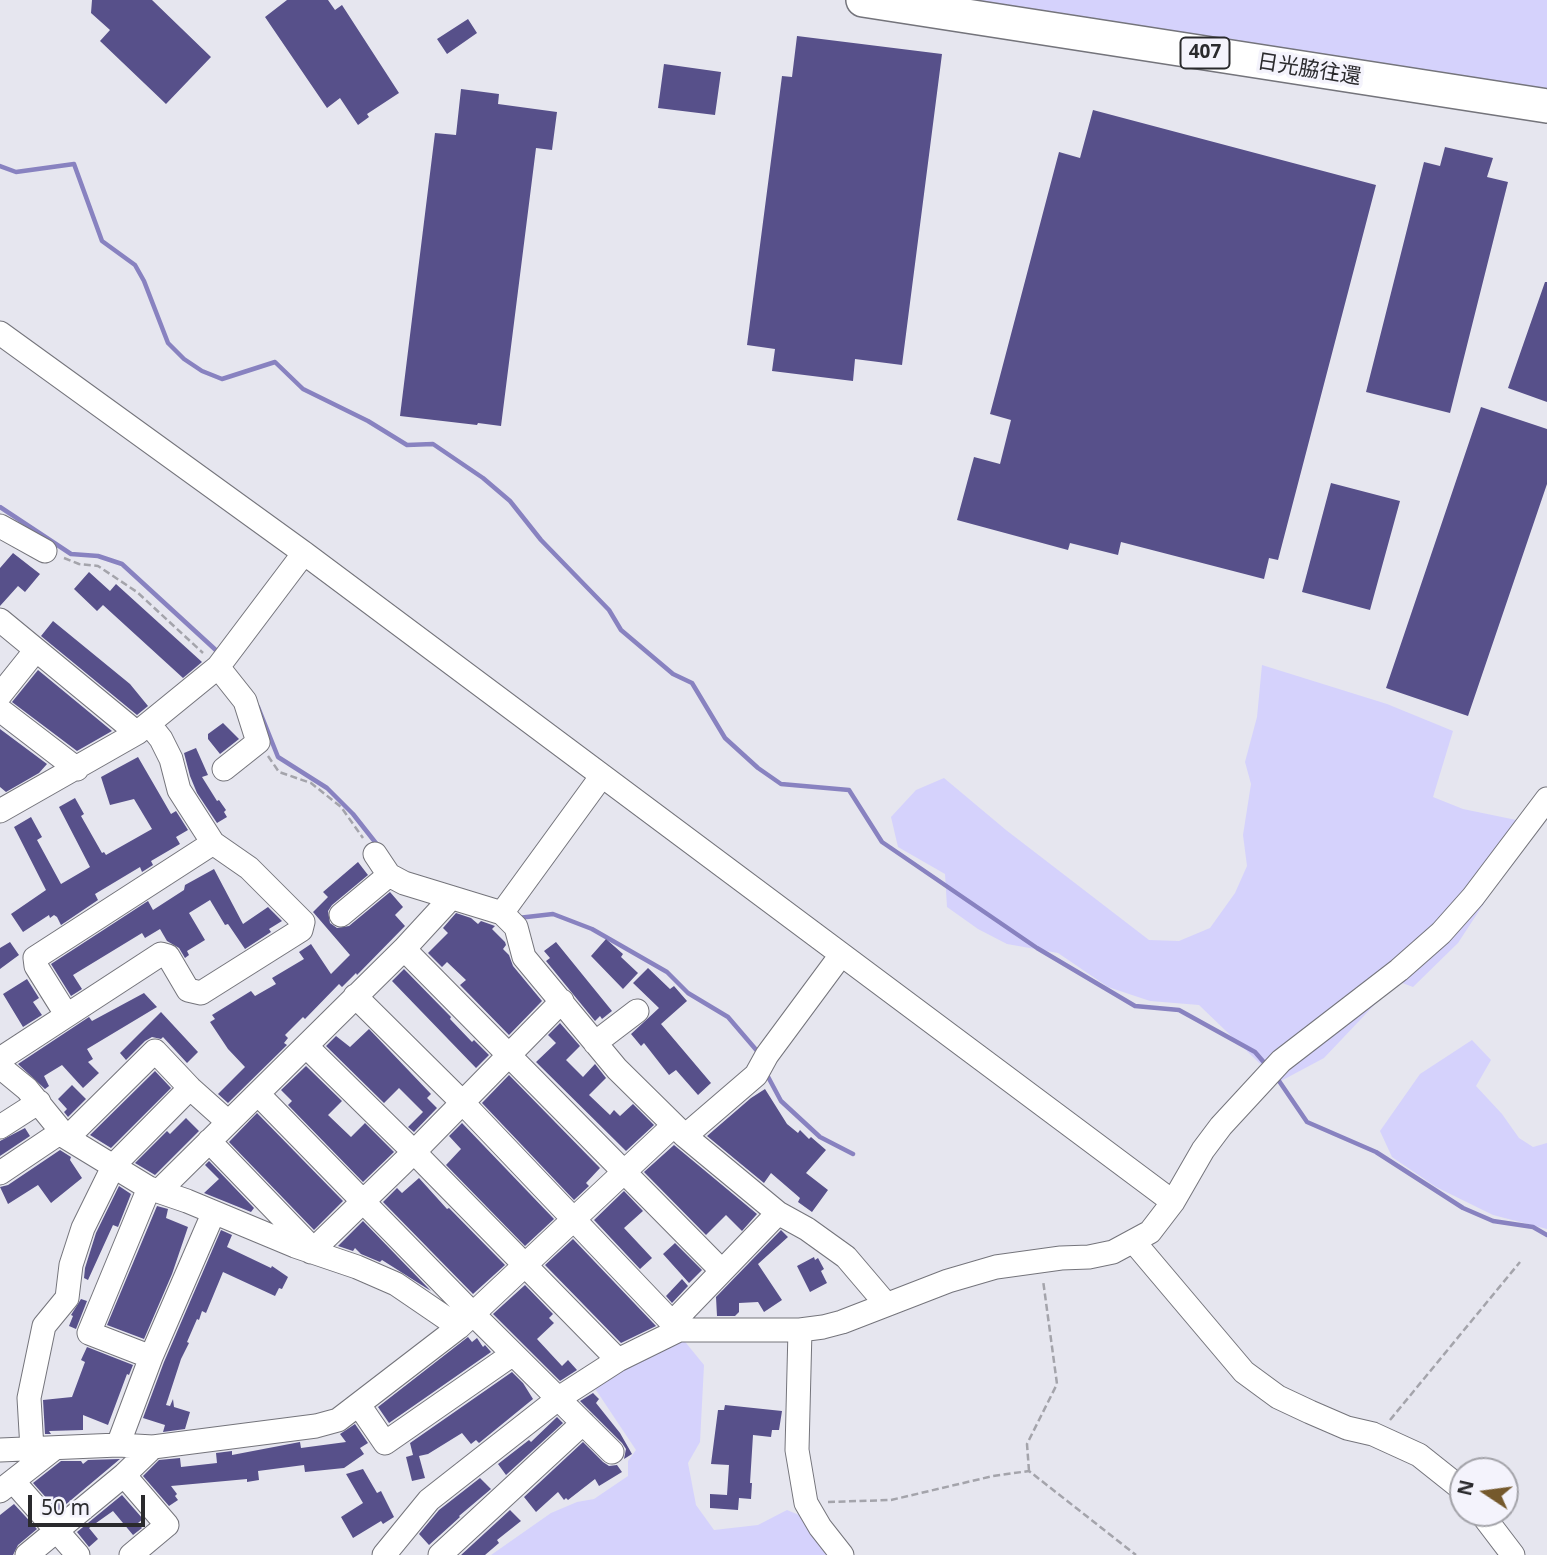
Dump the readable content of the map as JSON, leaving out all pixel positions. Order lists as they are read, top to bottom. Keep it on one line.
{"streets":{"highway":["407","日光脇往還"]},"scale_bar":"50 m","north":"left"}
